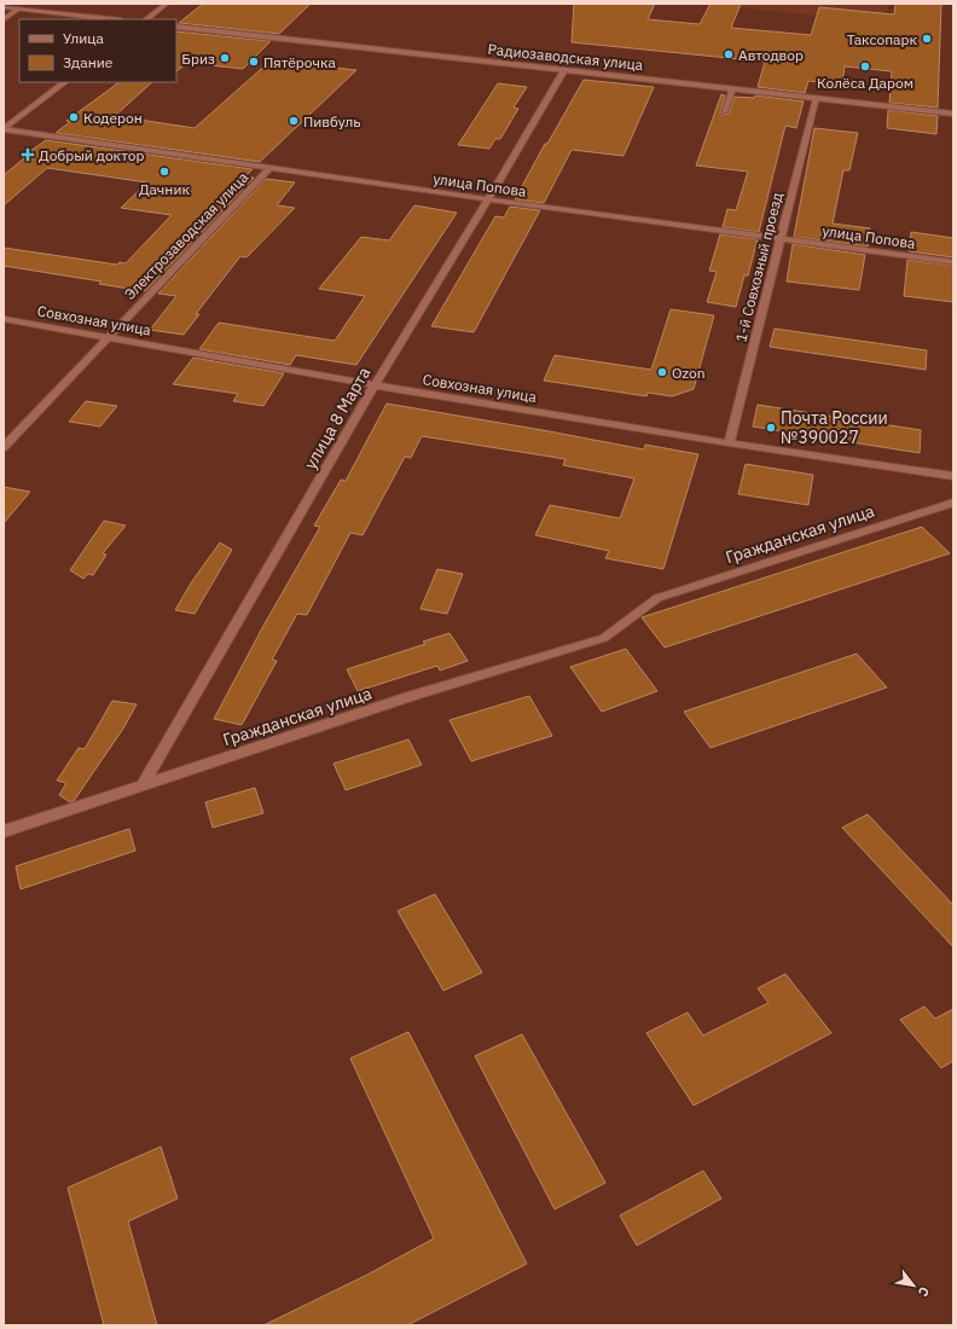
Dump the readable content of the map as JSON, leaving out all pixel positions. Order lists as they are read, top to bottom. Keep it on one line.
{"streets":{"street":["Радиозаводская улица","улица Попова","Электрозаводская улица","1-й Совхозный проезд","Совхозная улица","улица 8 Марта","Гражданская улица"]},"crossings":[["Радиозаводская улица","1-й Совхозный проезд"],["Радиозаводская улица","улица 8 Марта"],["улица Попова","Электрозаводская улица"],["улица Попова","1-й Совхозный проезд"],["улица Попова","улица 8 Марта"],["Электрозаводская улица","Совхозная улица"],["1-й Совхозный проезд","Совхозная улица"],["Совхозная улица","улица 8 Марта"],["улица 8 Марта","Гражданская улица"]],"places":{"other":["Таксопарк","Автодвор","Бриз","Пятёрочка","Колёса Даром","Кодерон","Пивбуль","Дачник","Ozon","Почта России №390027"],"health":["Добрый доктор"]},"legend":["Улица","Здание"],"north":"bottom right"}
